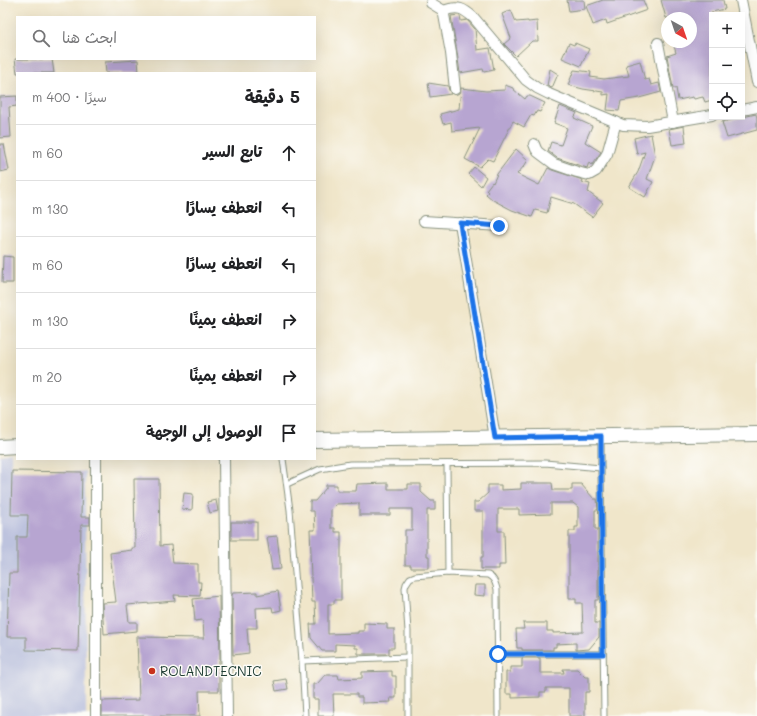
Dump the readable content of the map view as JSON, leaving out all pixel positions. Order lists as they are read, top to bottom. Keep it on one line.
{"places":["ROLANDTECNIC"],"north":"bottom right","page":{"map_buttons":["+","−"],"search":"ابحث هنا","heading":["5 دقيقة","سيرًا · 400 m"],"list":[["تابع السير","60 m"],["انعطف يسارًا","130 m"],["انعطف يسارًا","60 m"],["انعطف يمينًا","130 m"],["انعطف يمينًا","20 m"],"الوصول إلى الوجهة"]}}
